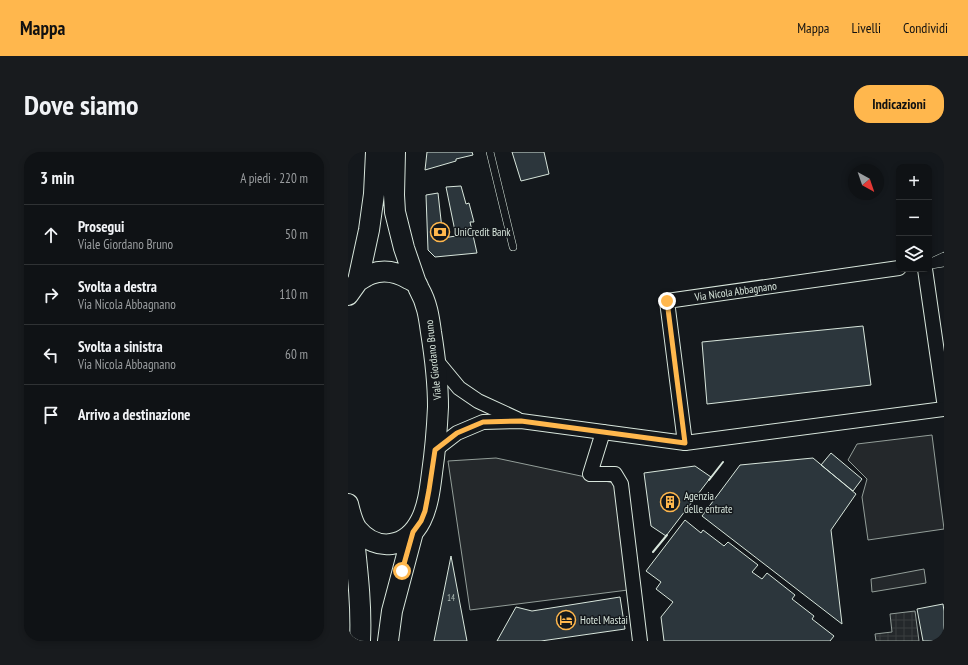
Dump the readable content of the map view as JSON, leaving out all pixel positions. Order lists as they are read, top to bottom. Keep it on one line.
{"streets":{"main road":["Viale Giordano Bruno"],"street":["Via Nicola Abbagnano"]},"places":{"bank":["UniCredit Bank"],"building":["Agenzia delle entrate"],"hotel":["Hotel Mastai"]},"house_numbers":["14"],"north":"bottom right","page":{"header":"Mappa","nav":["Mappa","Livelli","Condividi"],"buttons":"Indicazioni","title":"Dove siamo","heading":["3 min","A piedi · 220 m"],"map_buttons":["+","−"],"list":[["Prosegui","Viale Giordano Bruno","50 m"],["Svolta a destra","Via Nicola Abbagnano","110 m"],["Svolta a sinistra","Via Nicola Abbagnano","60 m"],"Arrivo a destinazione"]}}
